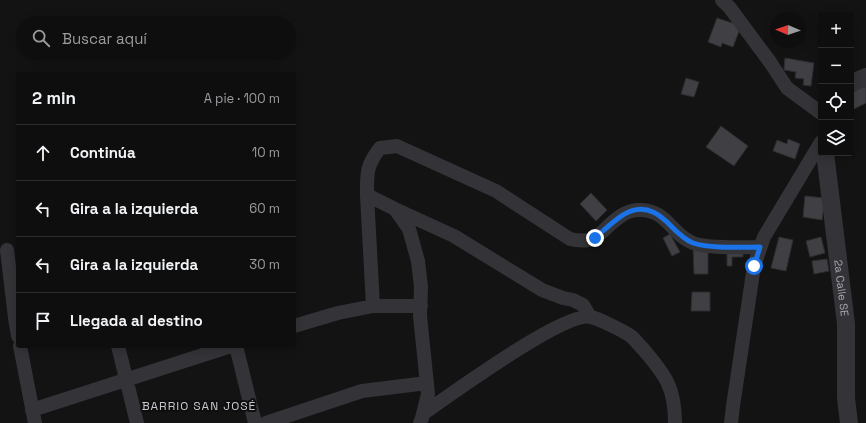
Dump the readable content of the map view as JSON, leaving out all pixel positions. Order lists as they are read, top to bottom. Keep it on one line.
{"streets":{"street":["2a Calle SE"]},"districts":["BARRIO SAN JOSÉ"],"north":"left","page":{"map_buttons":["+","−"],"search":"Buscar aquí","heading":["2 min","A pie · 100 m"],"list":[["Continúa","10 m"],["Gira a la izquierda","60 m"],["Gira a la izquierda","30 m"],"Llegada al destino"]}}
